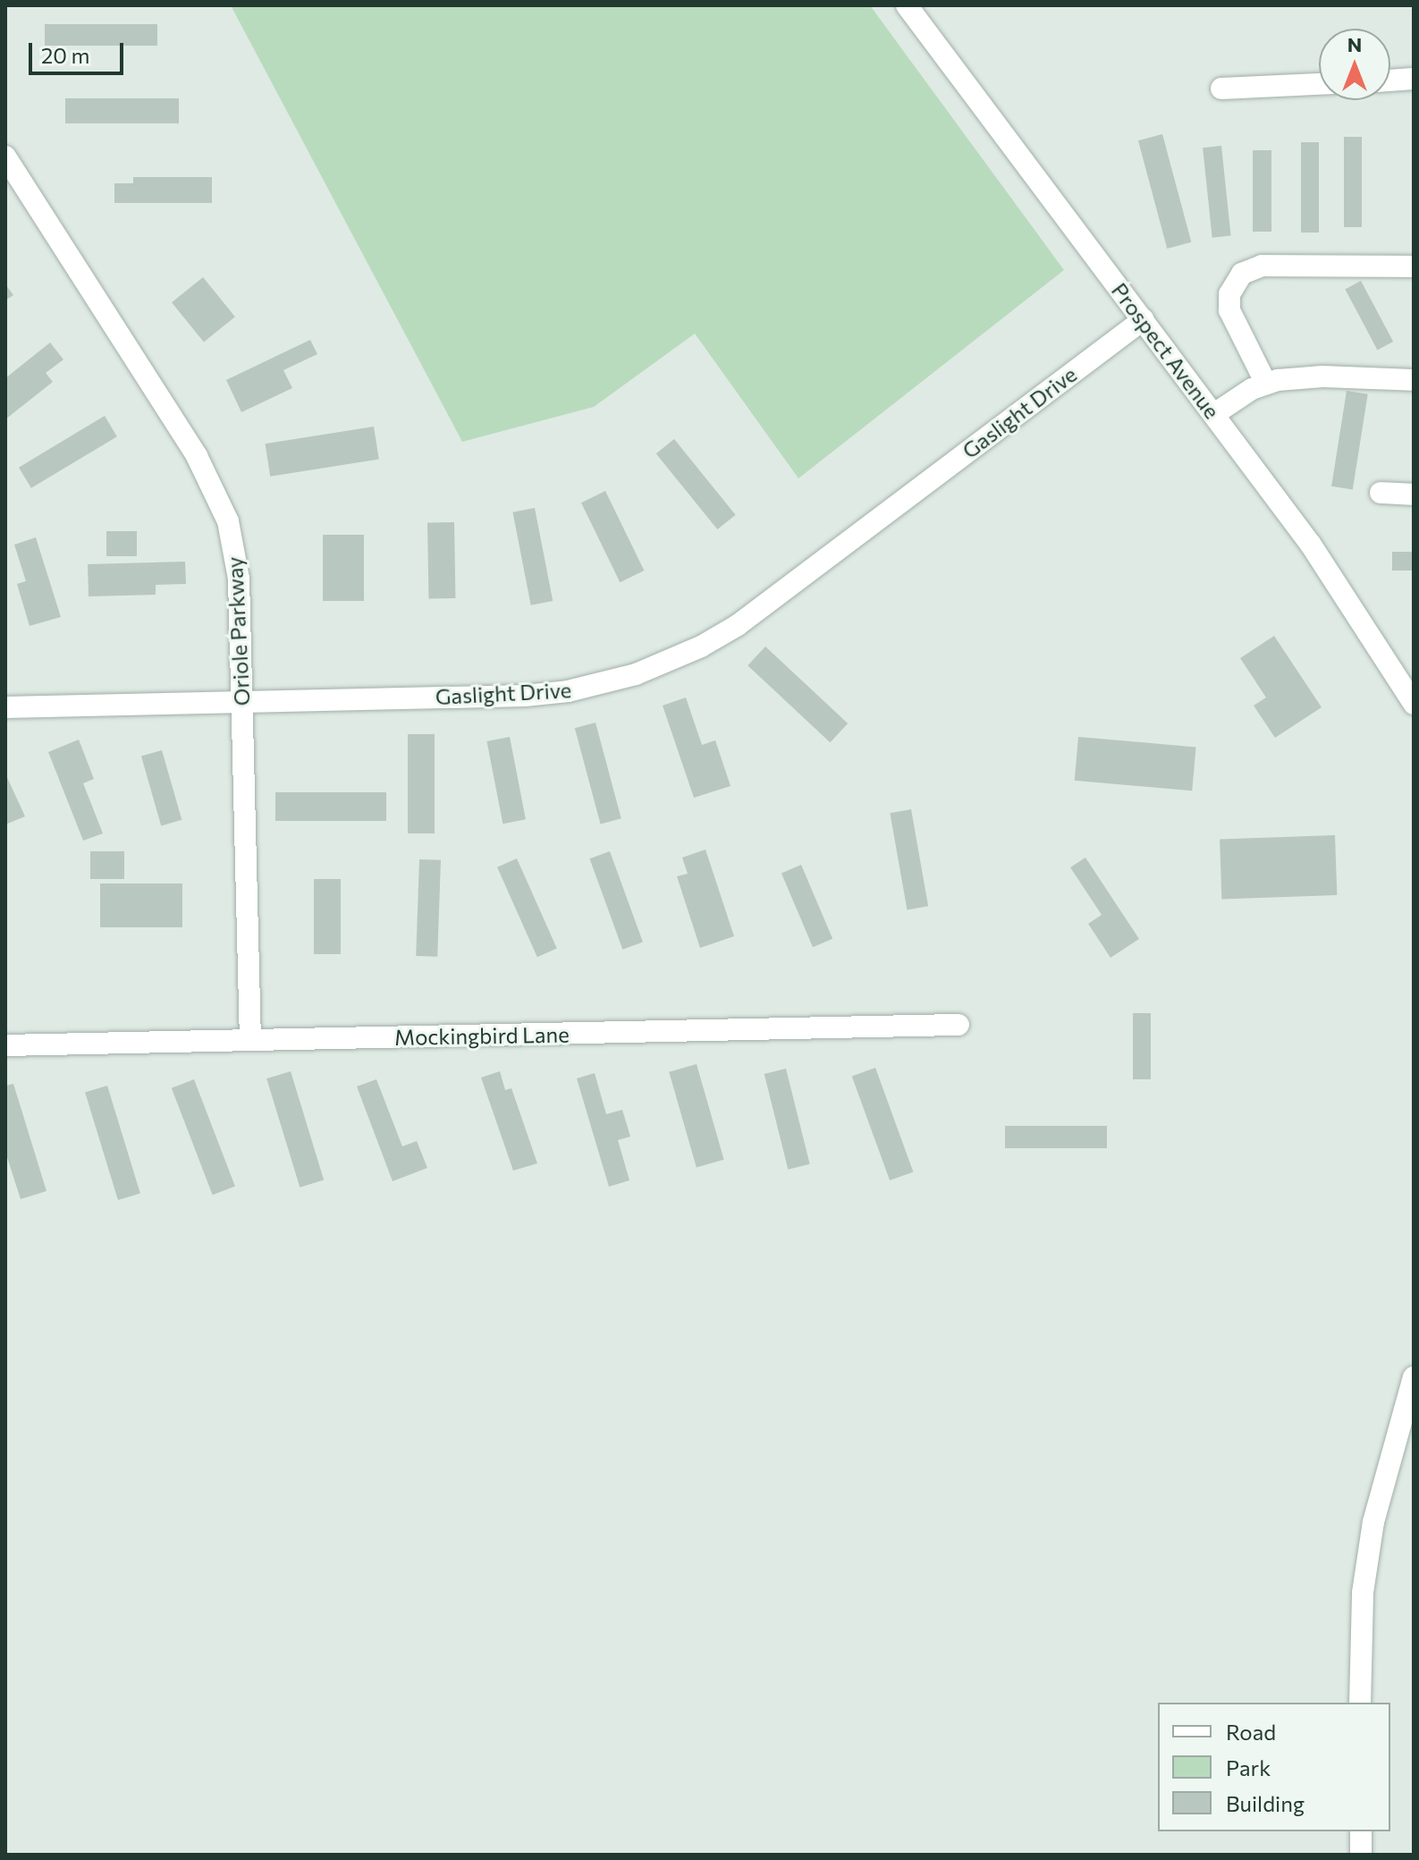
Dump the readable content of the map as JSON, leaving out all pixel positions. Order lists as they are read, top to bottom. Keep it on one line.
{"streets":{"street":["Prospect Avenue","Gaslight Drive","Oriole Parkway","Mockingbird Lane"]},"crossings":[["Prospect Avenue","Gaslight Drive"],["Gaslight Drive","Oriole Parkway"],["Oriole Parkway","Mockingbird Lane"]],"legend":["Road","Park","Building"],"scale_bar":"20 m","north":"top"}
